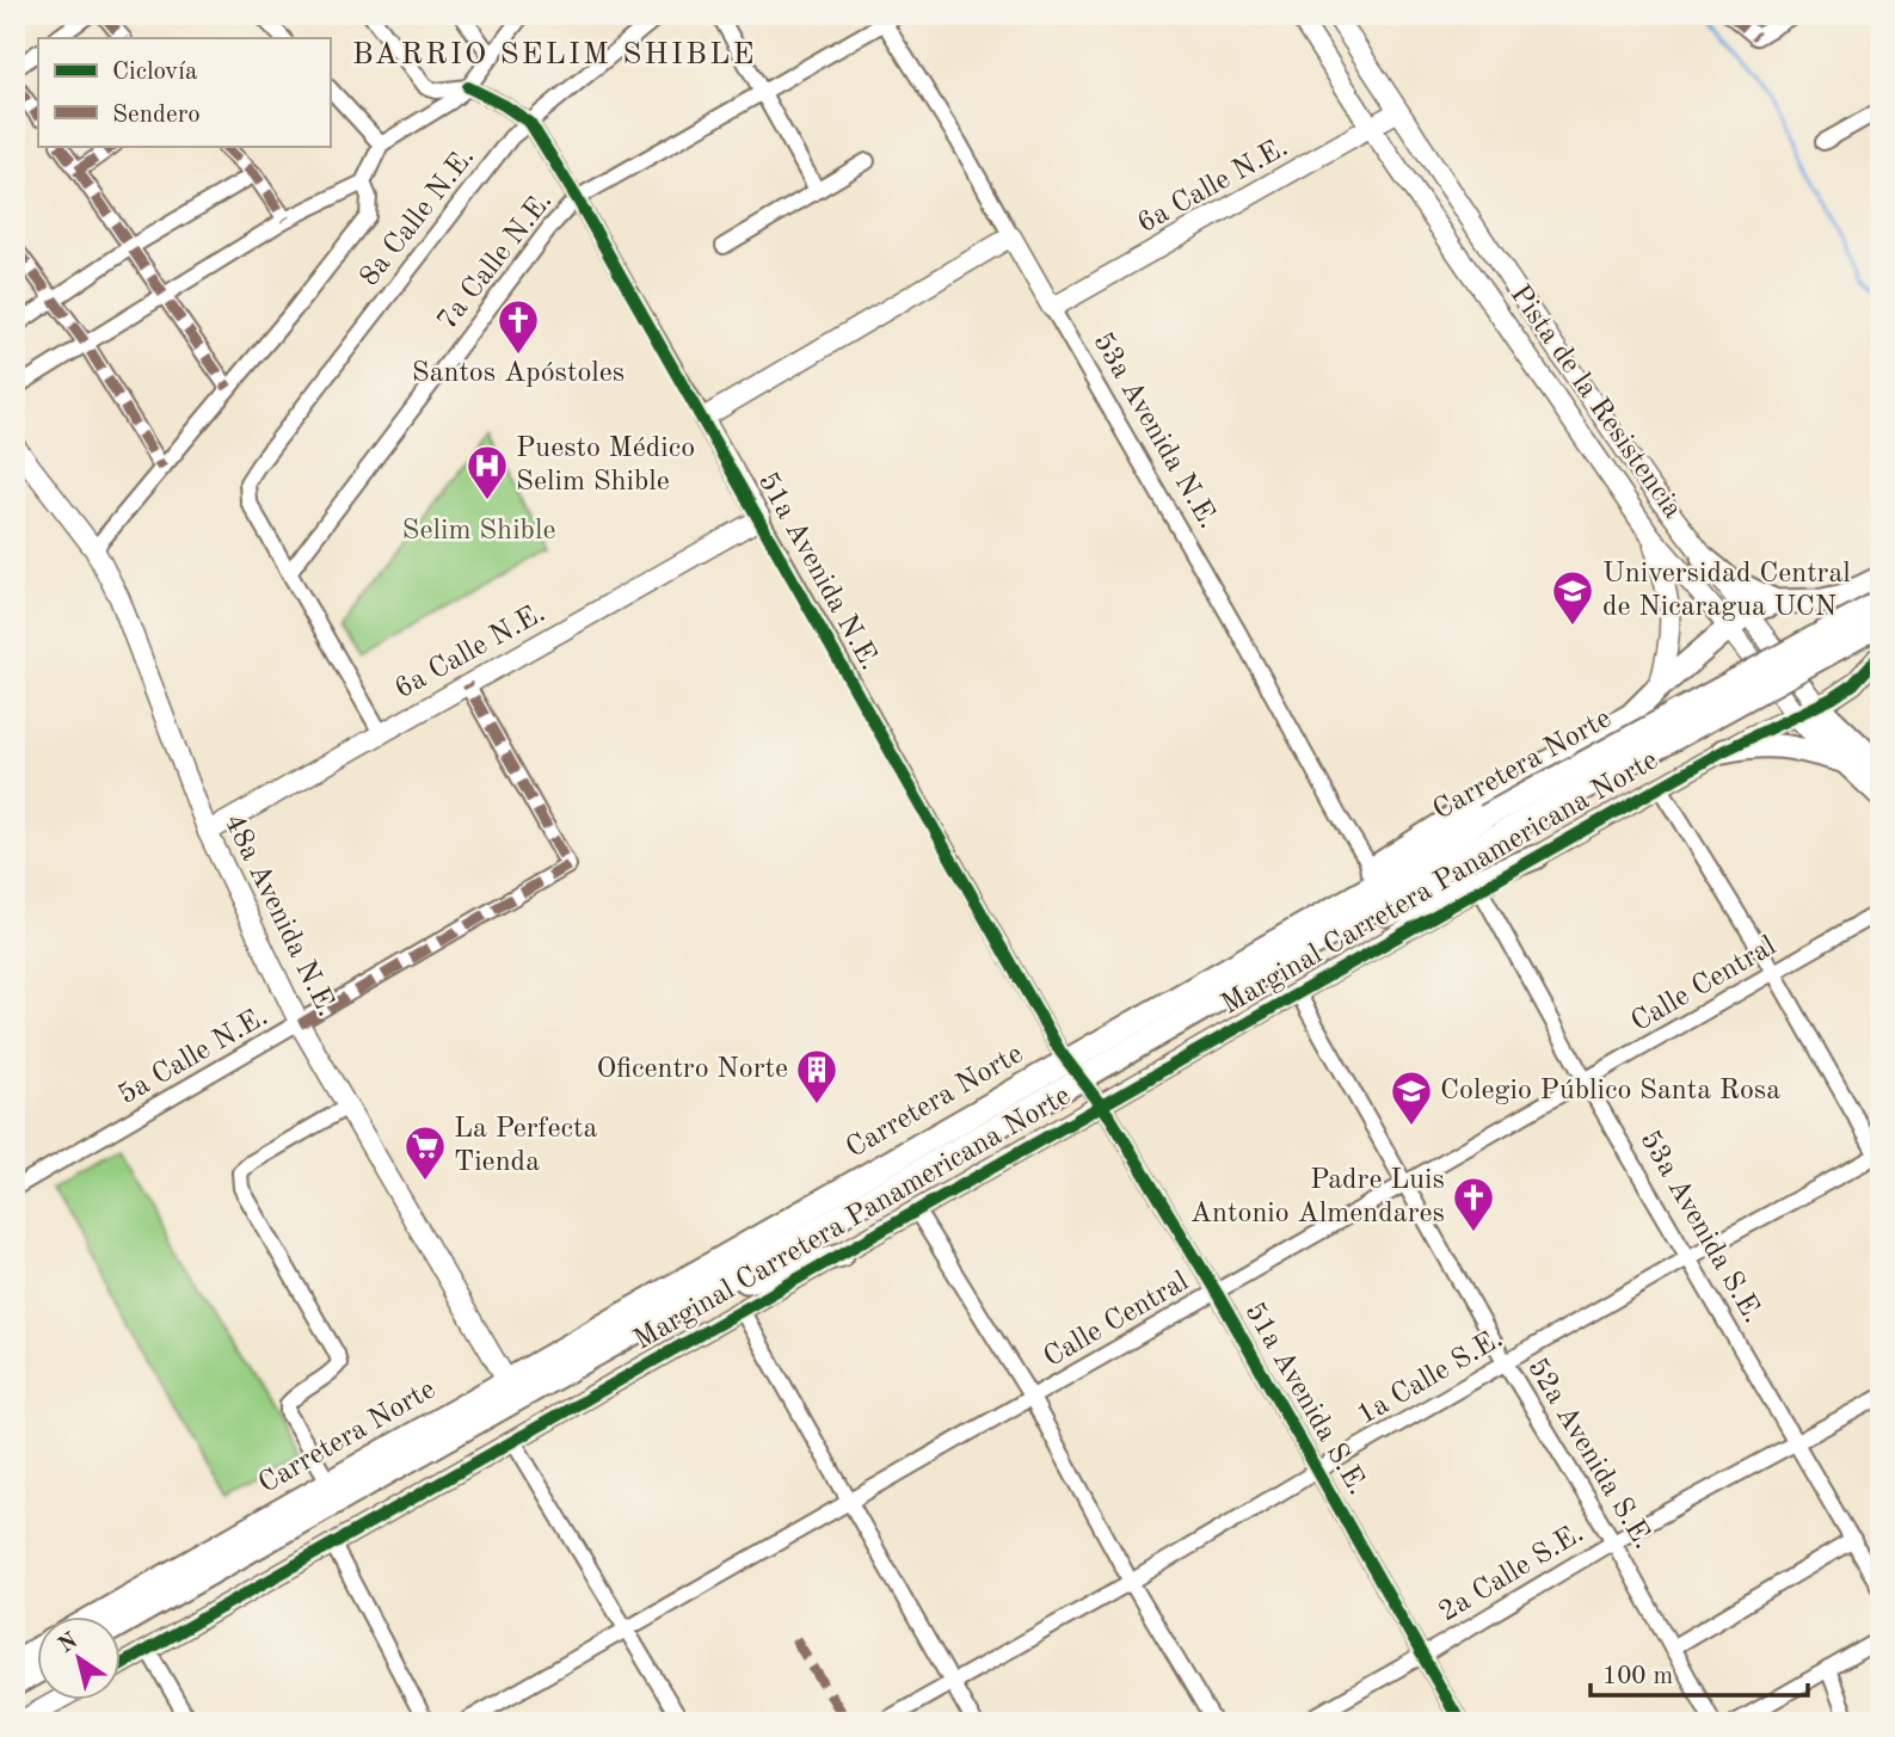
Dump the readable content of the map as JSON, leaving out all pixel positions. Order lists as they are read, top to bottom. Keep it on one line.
{"streets":{"main road":["Pista de la Resistencia","Carretera Norte"],"street":["6a Calle N.E.","8a Calle N.E.","7a Calle N.E.","53a Avenida N.E.","51a Avenida N.E.","Marginal Carretera Panamericana Norte","48a Avenida N.E.","Calle Central","5a Calle N.E.","53a Avenida S.E.","1a Calle S.E.","51a Avenida S.E.","52a Avenida S.E.","2a Calle S.E."]},"crossings":[["6a Calle N.E.","Pista de la Resistencia"],["6a Calle N.E.","53a Avenida N.E."],["6a Calle N.E.","51a Avenida N.E."],["6a Calle N.E.","48a Avenida N.E."],["6a Calle N.E.","5a Calle N.E."],["8a Calle N.E.","7a Calle N.E."],["8a Calle N.E.","51a Avenida N.E."],["7a Calle N.E.","53a Avenida N.E."],["7a Calle N.E.","51a Avenida N.E."],["Pista de la Resistencia","Marginal Carretera Panamericana Norte"],["51a Avenida N.E.","Carretera Norte"],["51a Avenida N.E.","Marginal Carretera Panamericana Norte"],["51a Avenida N.E.","51a Avenida S.E."],["Carretera Norte","48a Avenida N.E."],["Marginal Carretera Panamericana Norte","53a Avenida S.E."],["Marginal Carretera Panamericana Norte","51a Avenida S.E."],["Marginal Carretera Panamericana Norte","52a Avenida S.E."],["48a Avenida N.E.","5a Calle N.E."],["Calle Central","53a Avenida S.E."],["Calle Central","51a Avenida S.E."],["Calle Central","52a Avenida S.E."],["53a Avenida S.E.","1a Calle S.E."],["53a Avenida S.E.","2a Calle S.E."],["1a Calle S.E.","51a Avenida S.E."],["1a Calle S.E.","52a Avenida S.E."],["51a Avenida S.E.","2a Calle S.E."],["52a Avenida S.E.","2a Calle S.E."]],"districts":["BARRIO SELIM SHIBLE"],"parks":["Selim Shible"],"places":{"church":["Santos Apóstoles","Padre Luis Antonio Almendares"],"hospital":["Puesto Médico Selim Shible"],"school or university":["Universidad Central de Nicaragua UCN","Colegio Público Santa Rosa"],"building":["Oficentro Norte"],"supermarket":["La Perfecta Tienda"]},"legend":["Ciclovía","Sendero"],"scale_bar":"100 m","north":"top left"}
